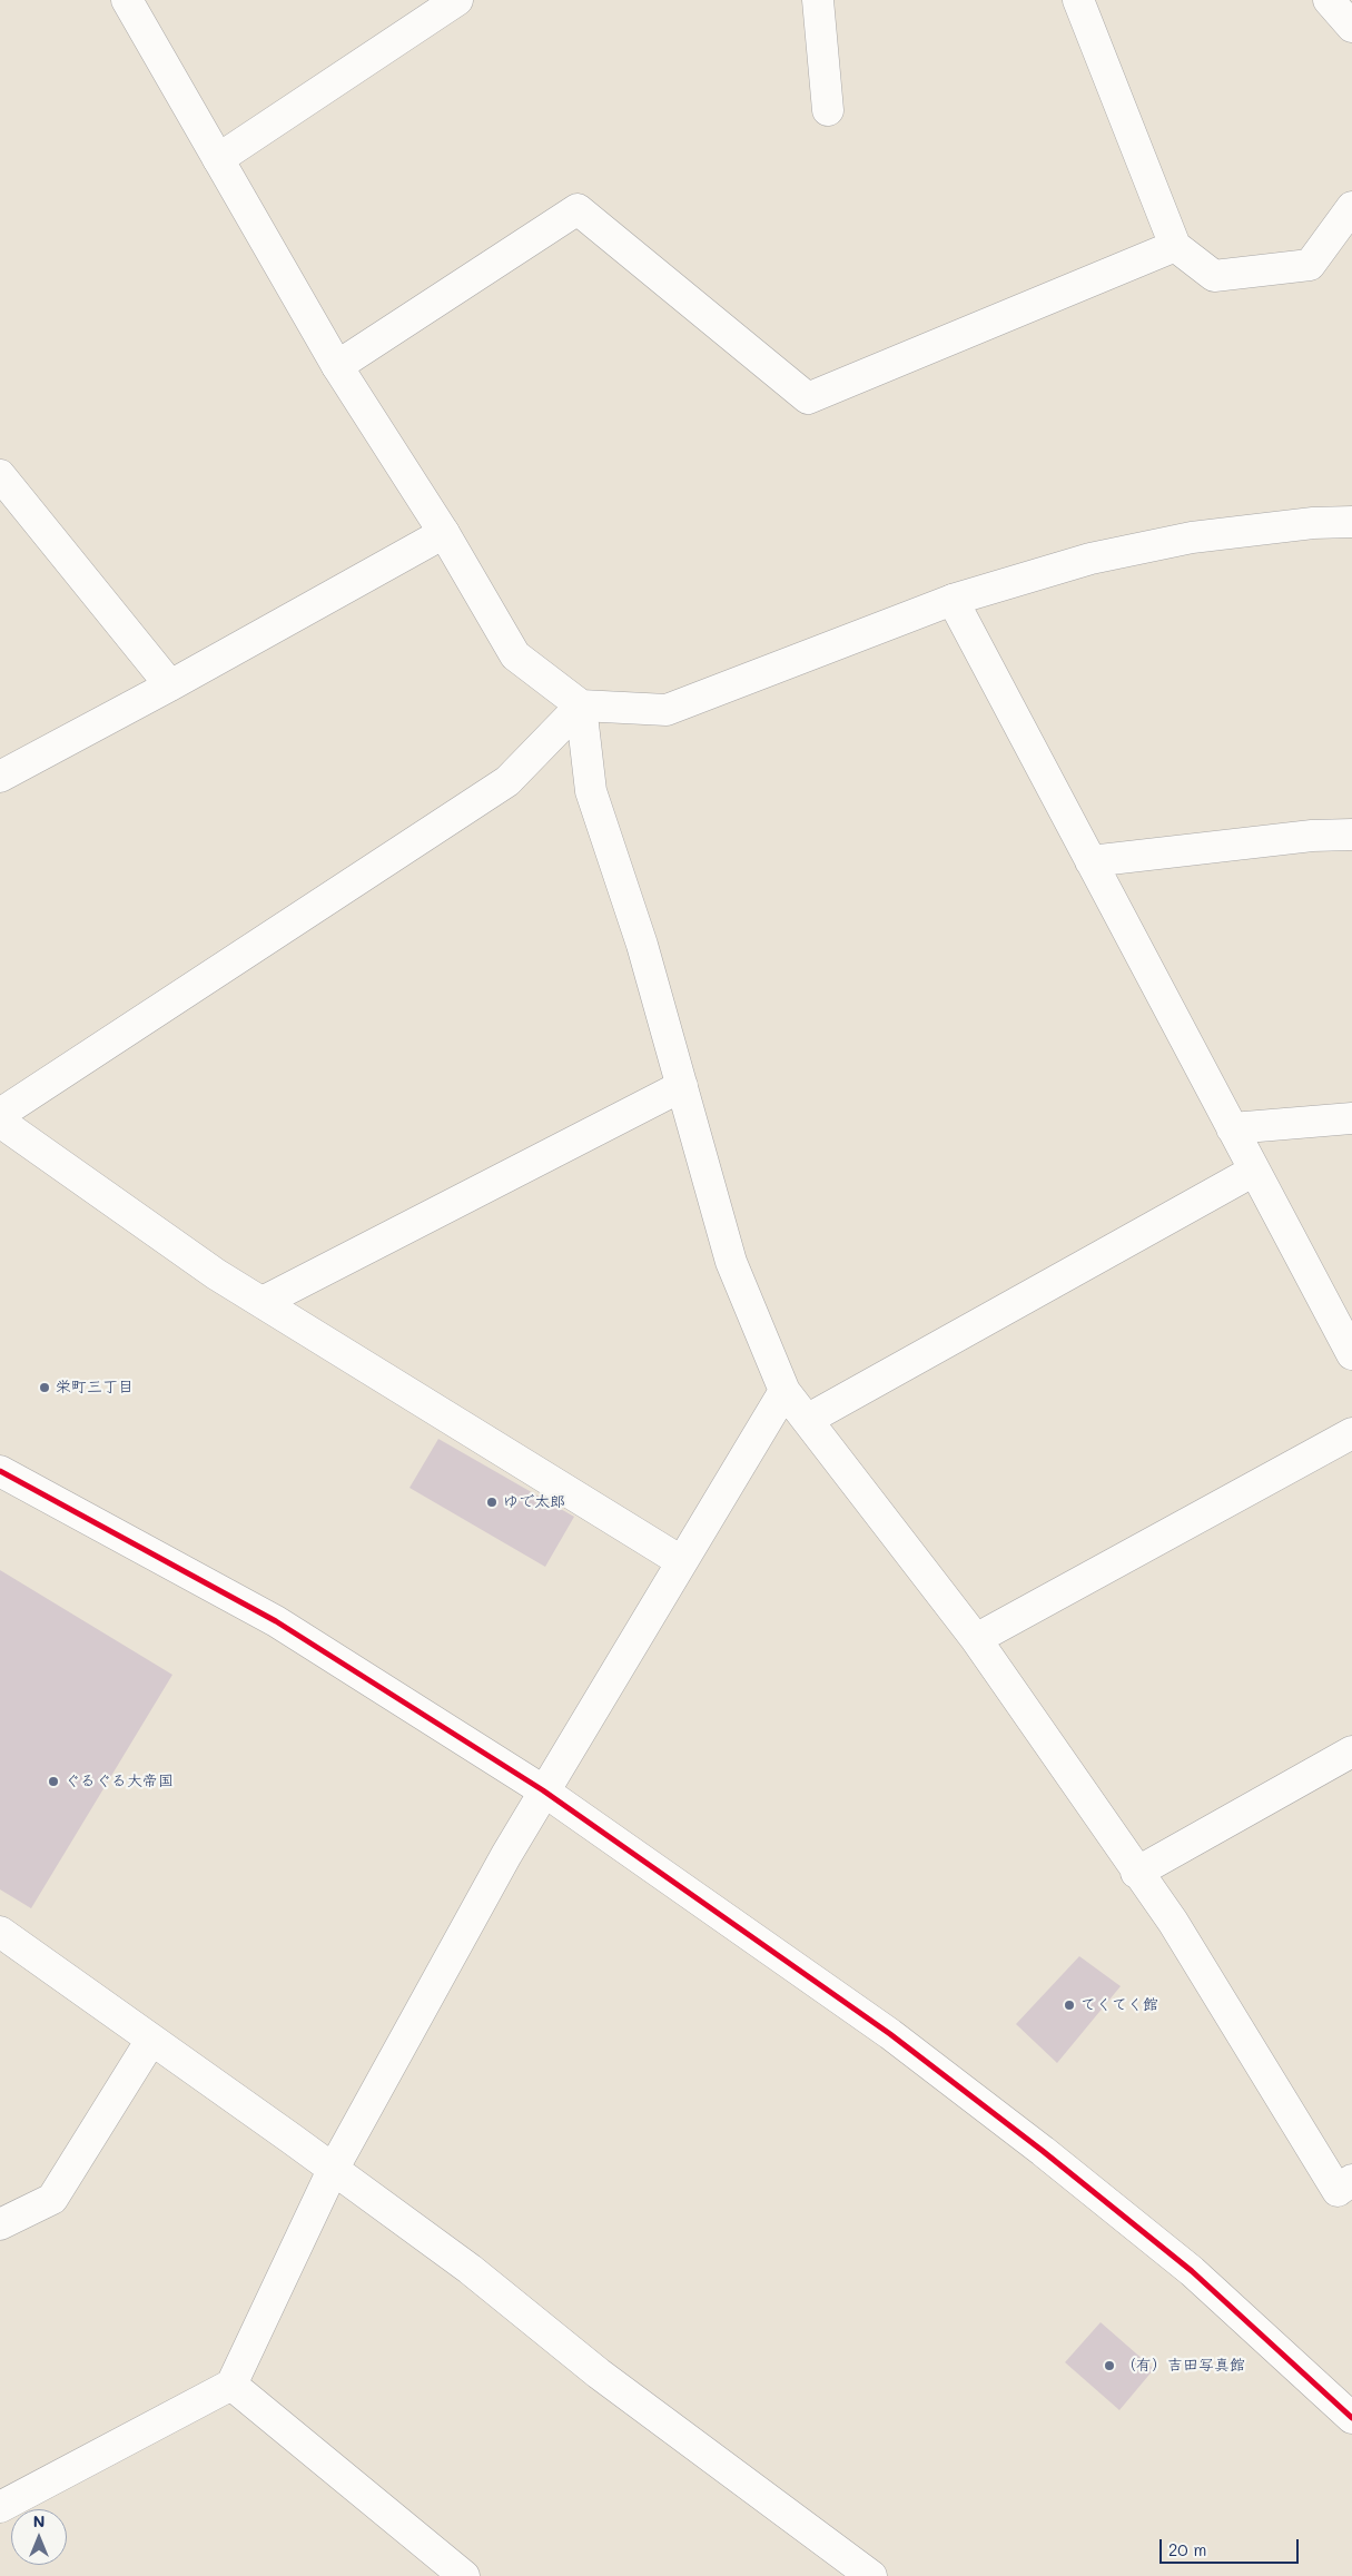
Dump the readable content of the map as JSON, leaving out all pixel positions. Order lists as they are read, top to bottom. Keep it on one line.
{"places":["栄町三丁目","ゆで太郎","ぐるぐる大帝国","てくてく館","（有）吉田写真館"],"scale_bar":"20 m","north":"top"}
